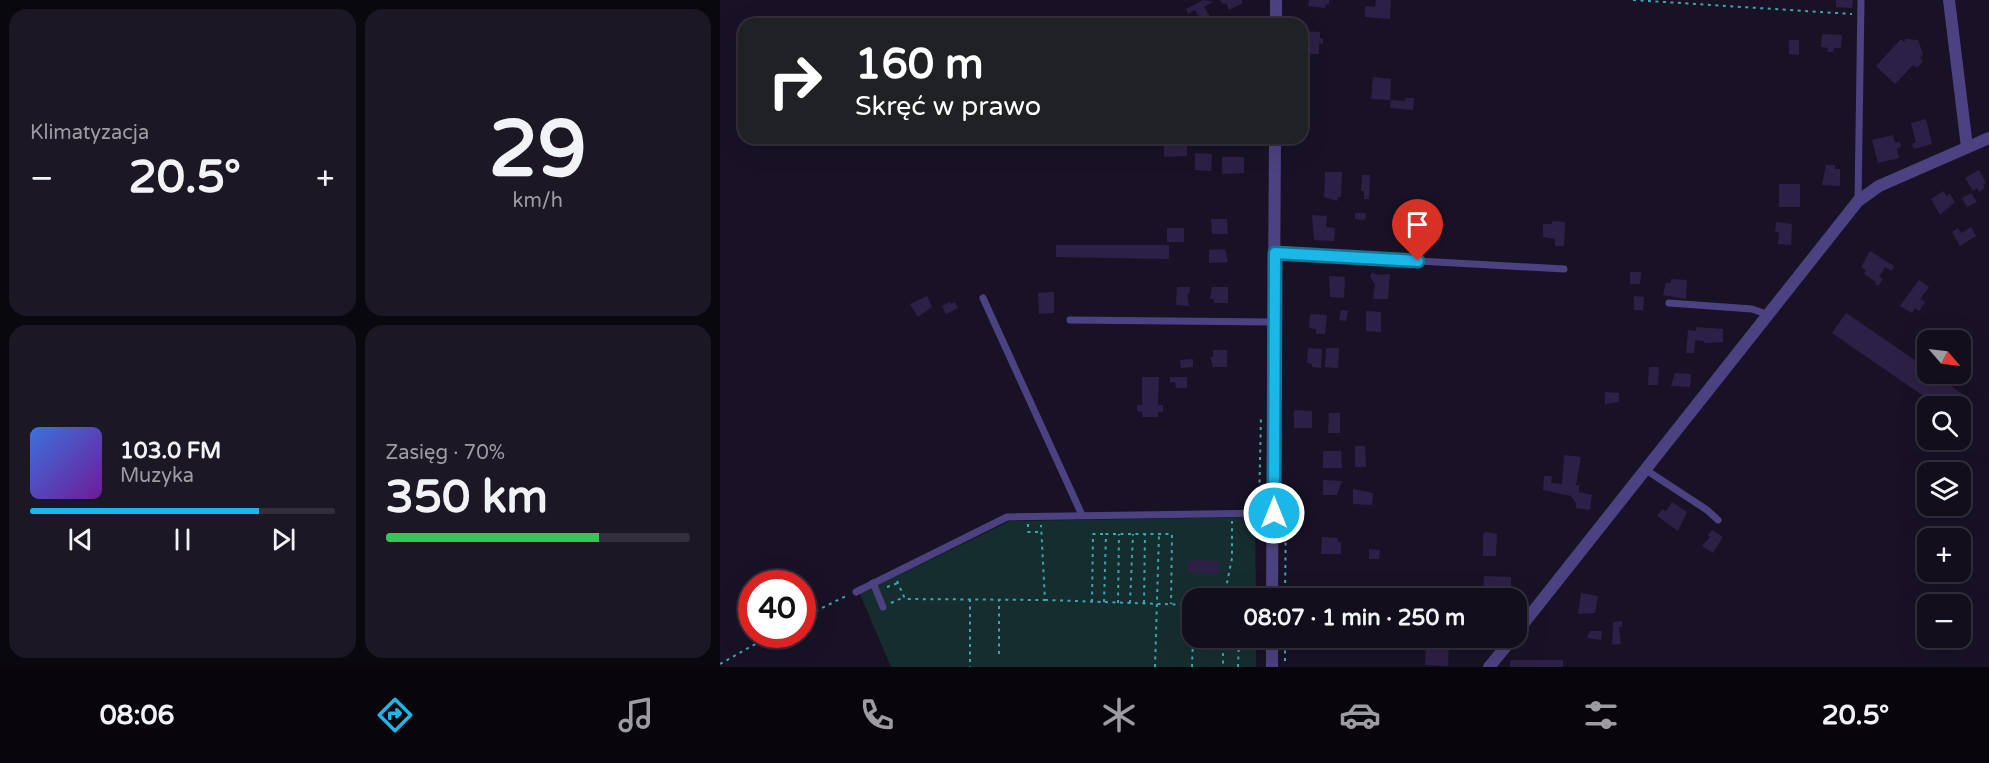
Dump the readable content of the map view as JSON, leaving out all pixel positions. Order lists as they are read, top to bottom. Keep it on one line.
{"north":"bottom right","page":{"tile":["Klimatyzacja",["29","km/h"],["Zasięg · 70%","350 km"]],"turn":["160 m","Skręć w prawo"],"heat":["−","20.5°","+"],"map_buttons":["+","−"],"song":["103.0 FM","Muzyka"],"limit":"40","trip":"08:07 · 1 min · 250 m","tabs":["08:06","20.5°"]}}
